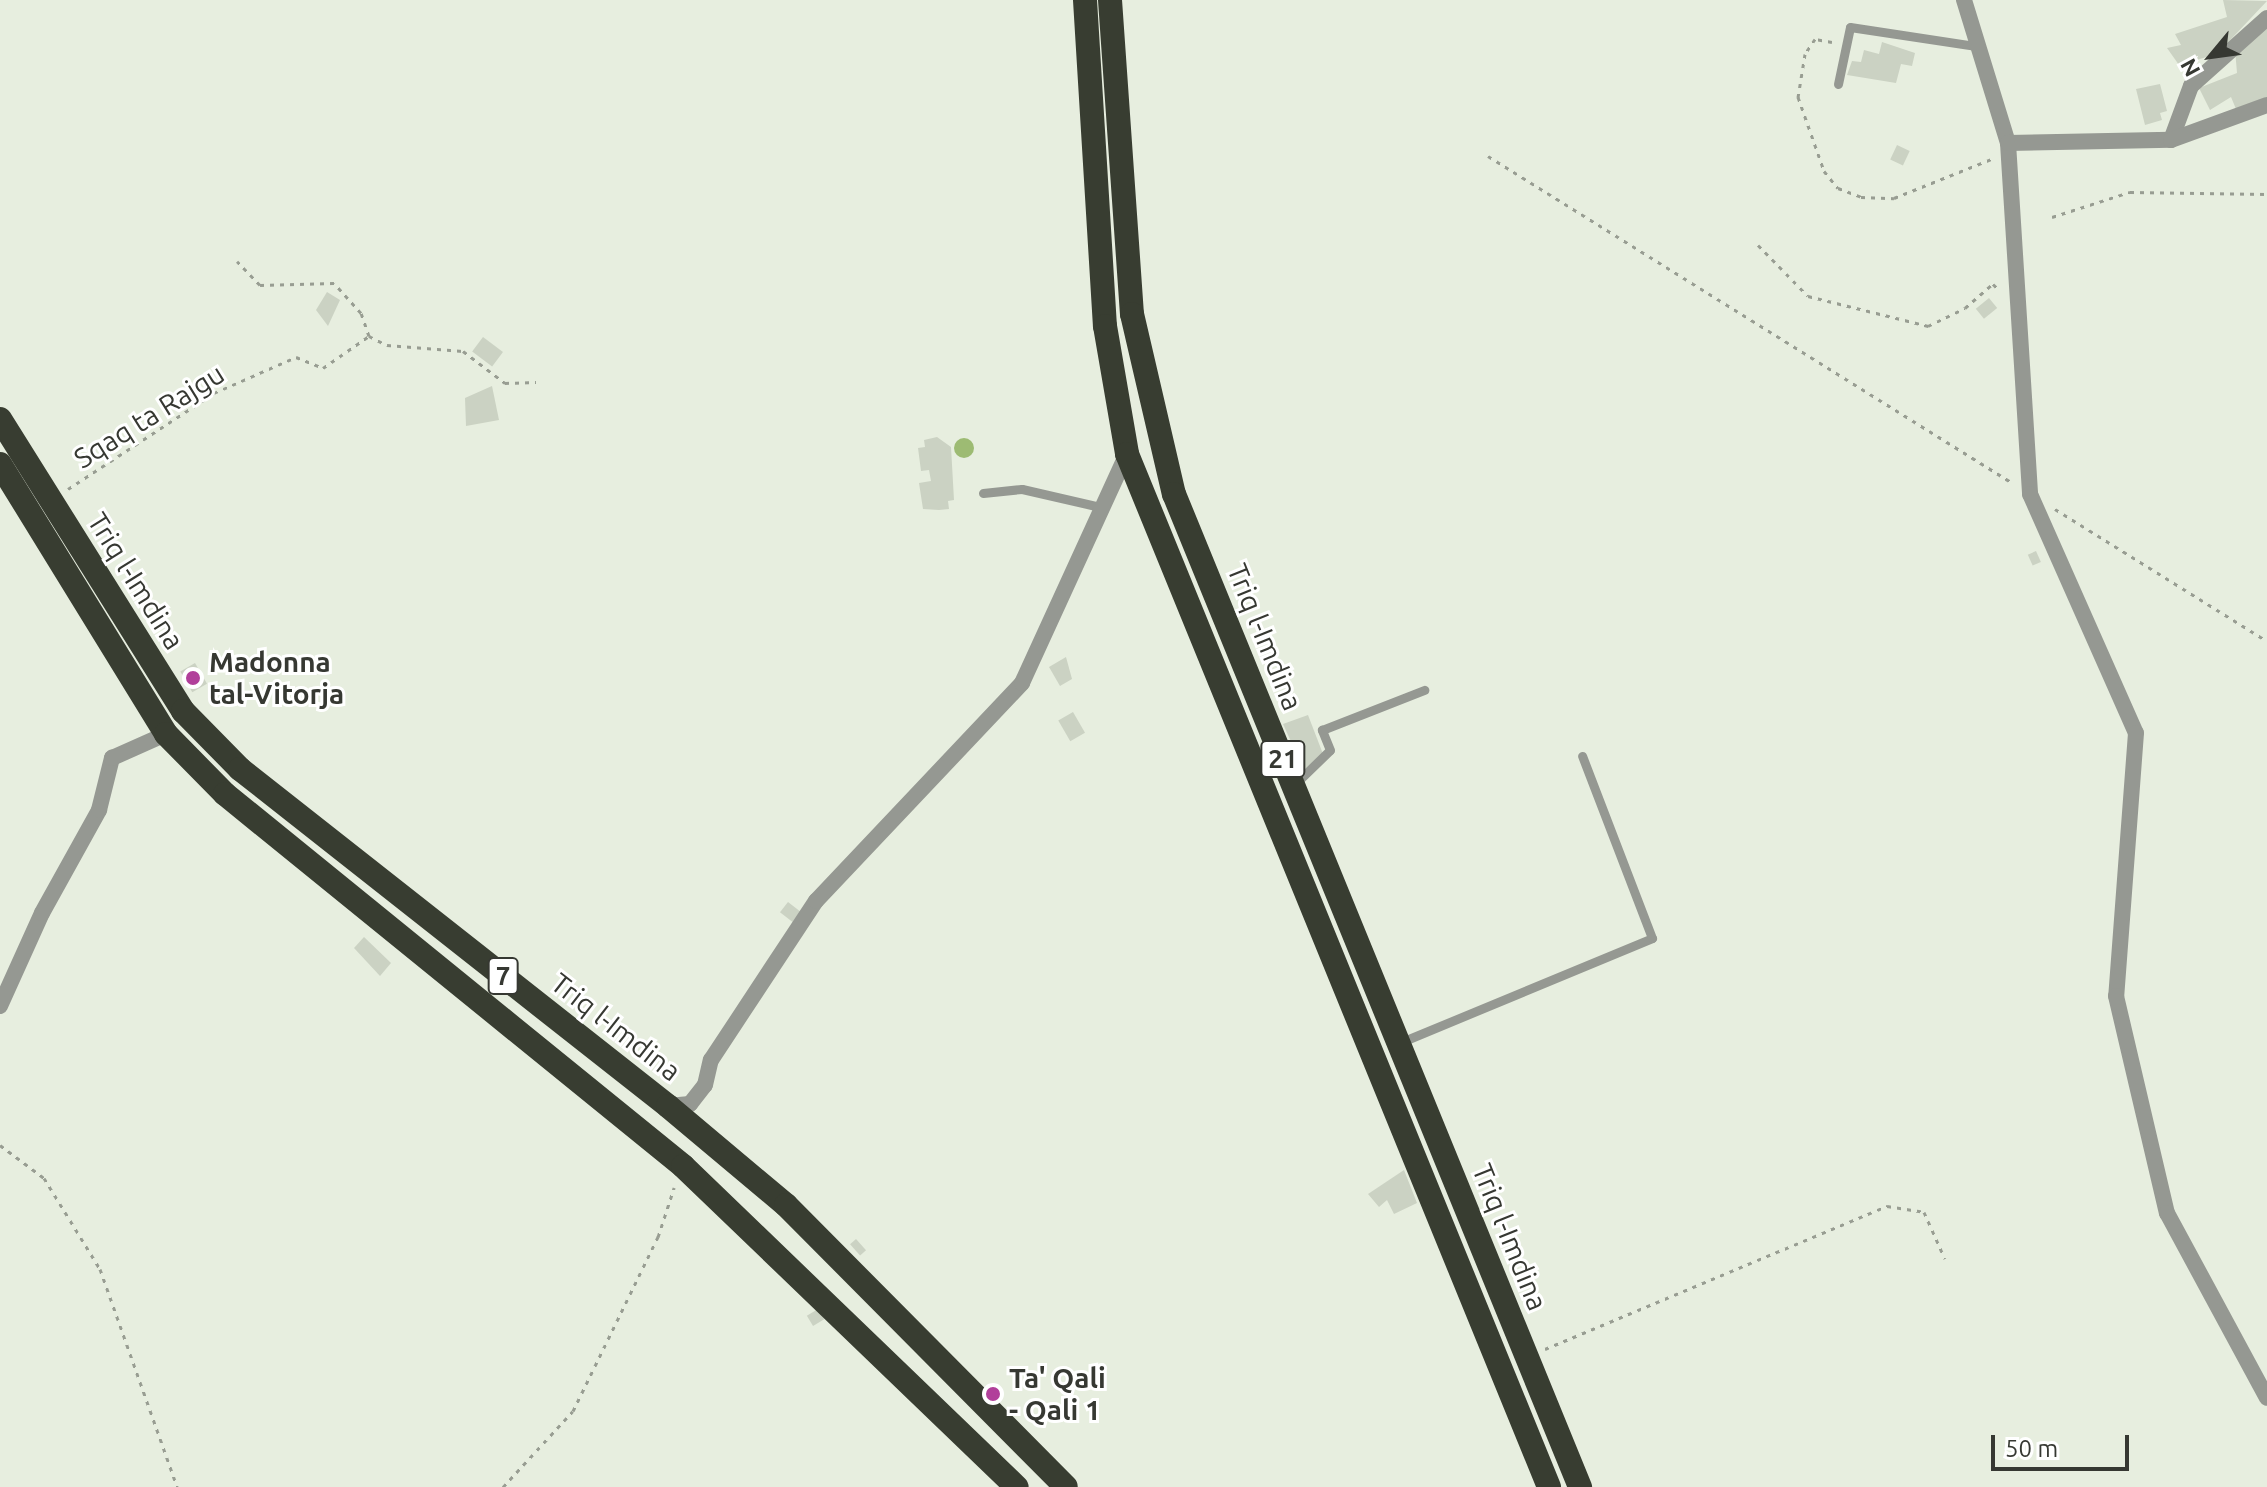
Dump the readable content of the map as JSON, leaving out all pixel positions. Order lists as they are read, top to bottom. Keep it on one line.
{"streets":{"highway":["Triq l-Imdina","21","7"],"path":["Sqaq ta Rajgu"]},"crossings":[["Sqaq ta Rajgu","Triq l-Imdina"]],"places":["Madonna tal-Vitorja","Ta' Qali - Qali 1"],"scale_bar":"50 m","north":"bottom left"}
